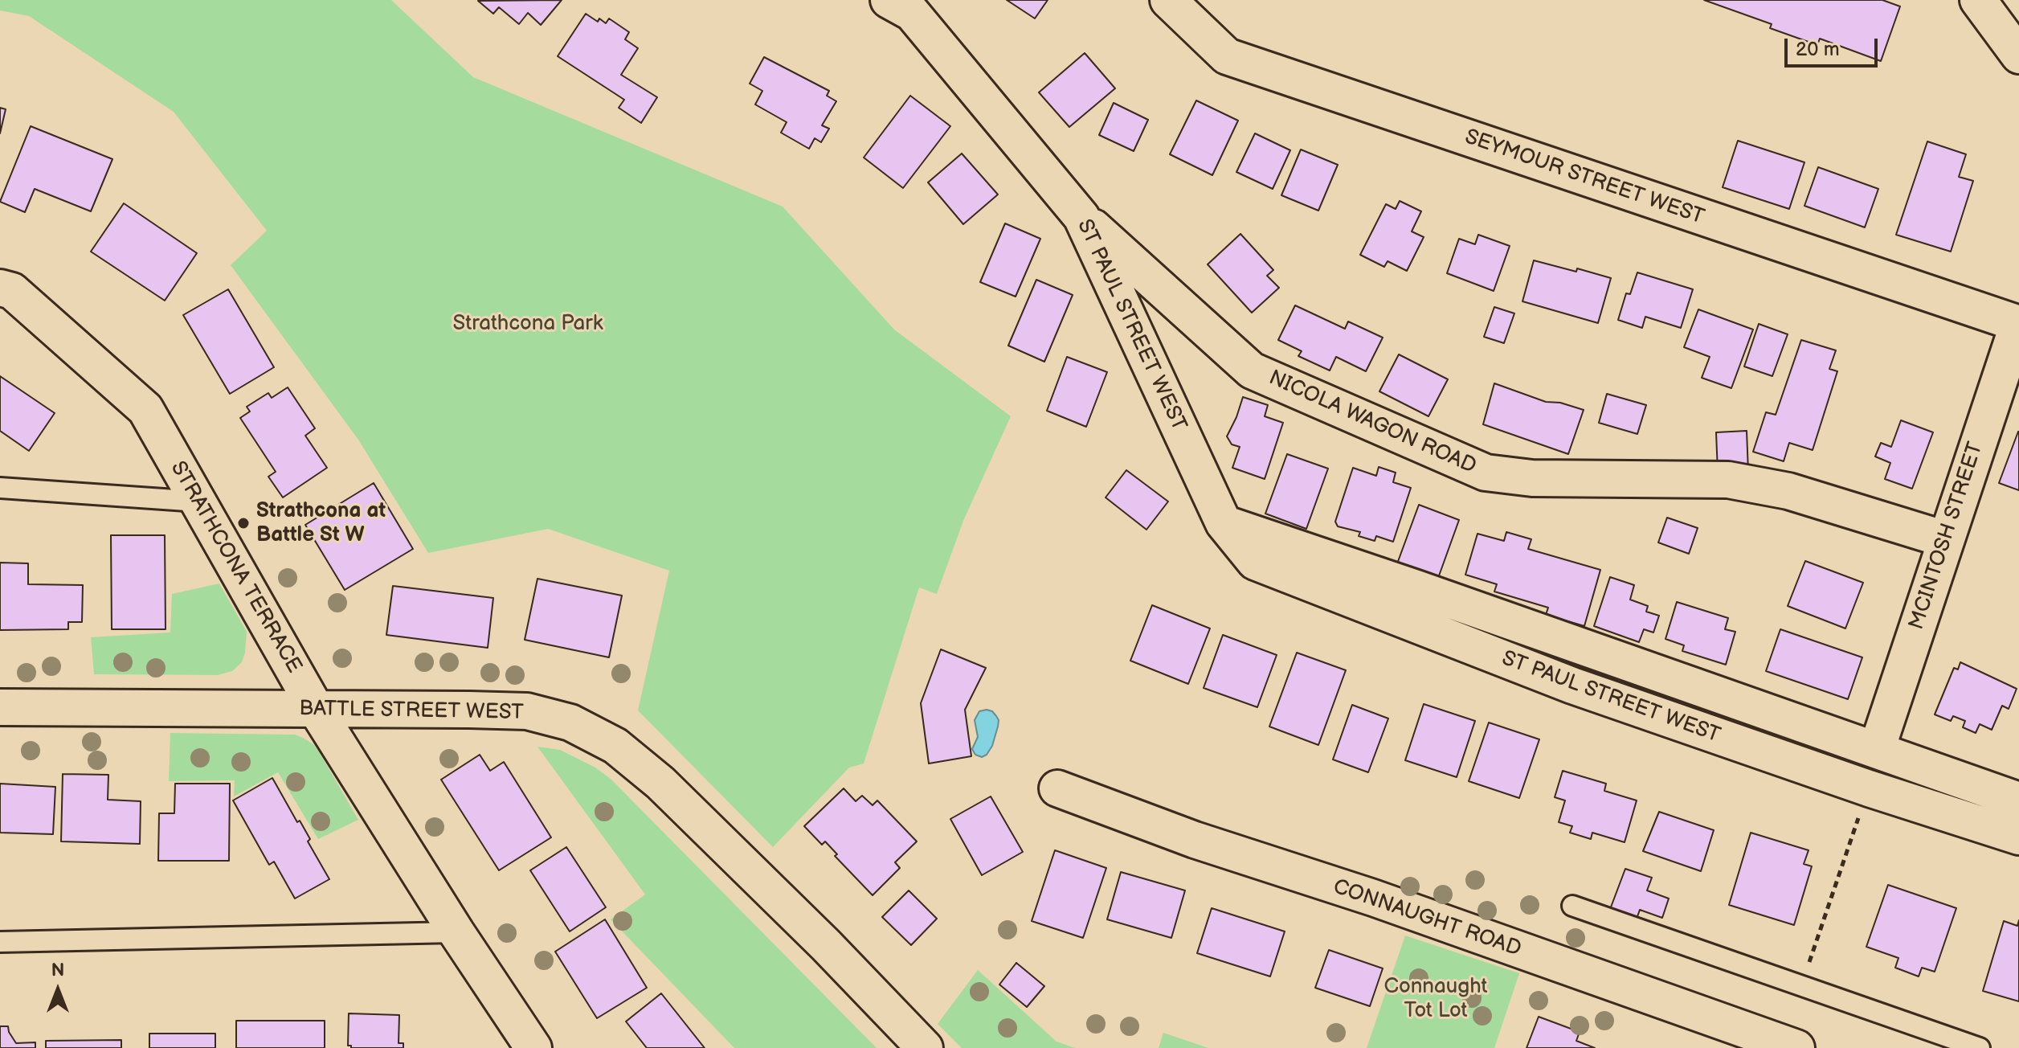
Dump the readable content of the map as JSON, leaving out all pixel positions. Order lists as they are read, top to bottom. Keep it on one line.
{"streets":{"street":["SEYMOUR STREET WEST","ST PAUL STREET WEST","NICOLA WAGON ROAD","MCINTOSH STREET","STRATHCONA TERRACE","BATTLE STREET WEST","CONNAUGHT ROAD"]},"crossings":[["SEYMOUR STREET WEST","MCINTOSH STREET"],["ST PAUL STREET WEST","NICOLA WAGON ROAD"],["ST PAUL STREET WEST","MCINTOSH STREET"],["NICOLA WAGON ROAD","MCINTOSH STREET"],["STRATHCONA TERRACE","BATTLE STREET WEST"]],"parks":["Strathcona Park","Connaught Tot Lot"],"places":["Strathcona at Battle St W"],"scale_bar":"20 m","north":"top"}
